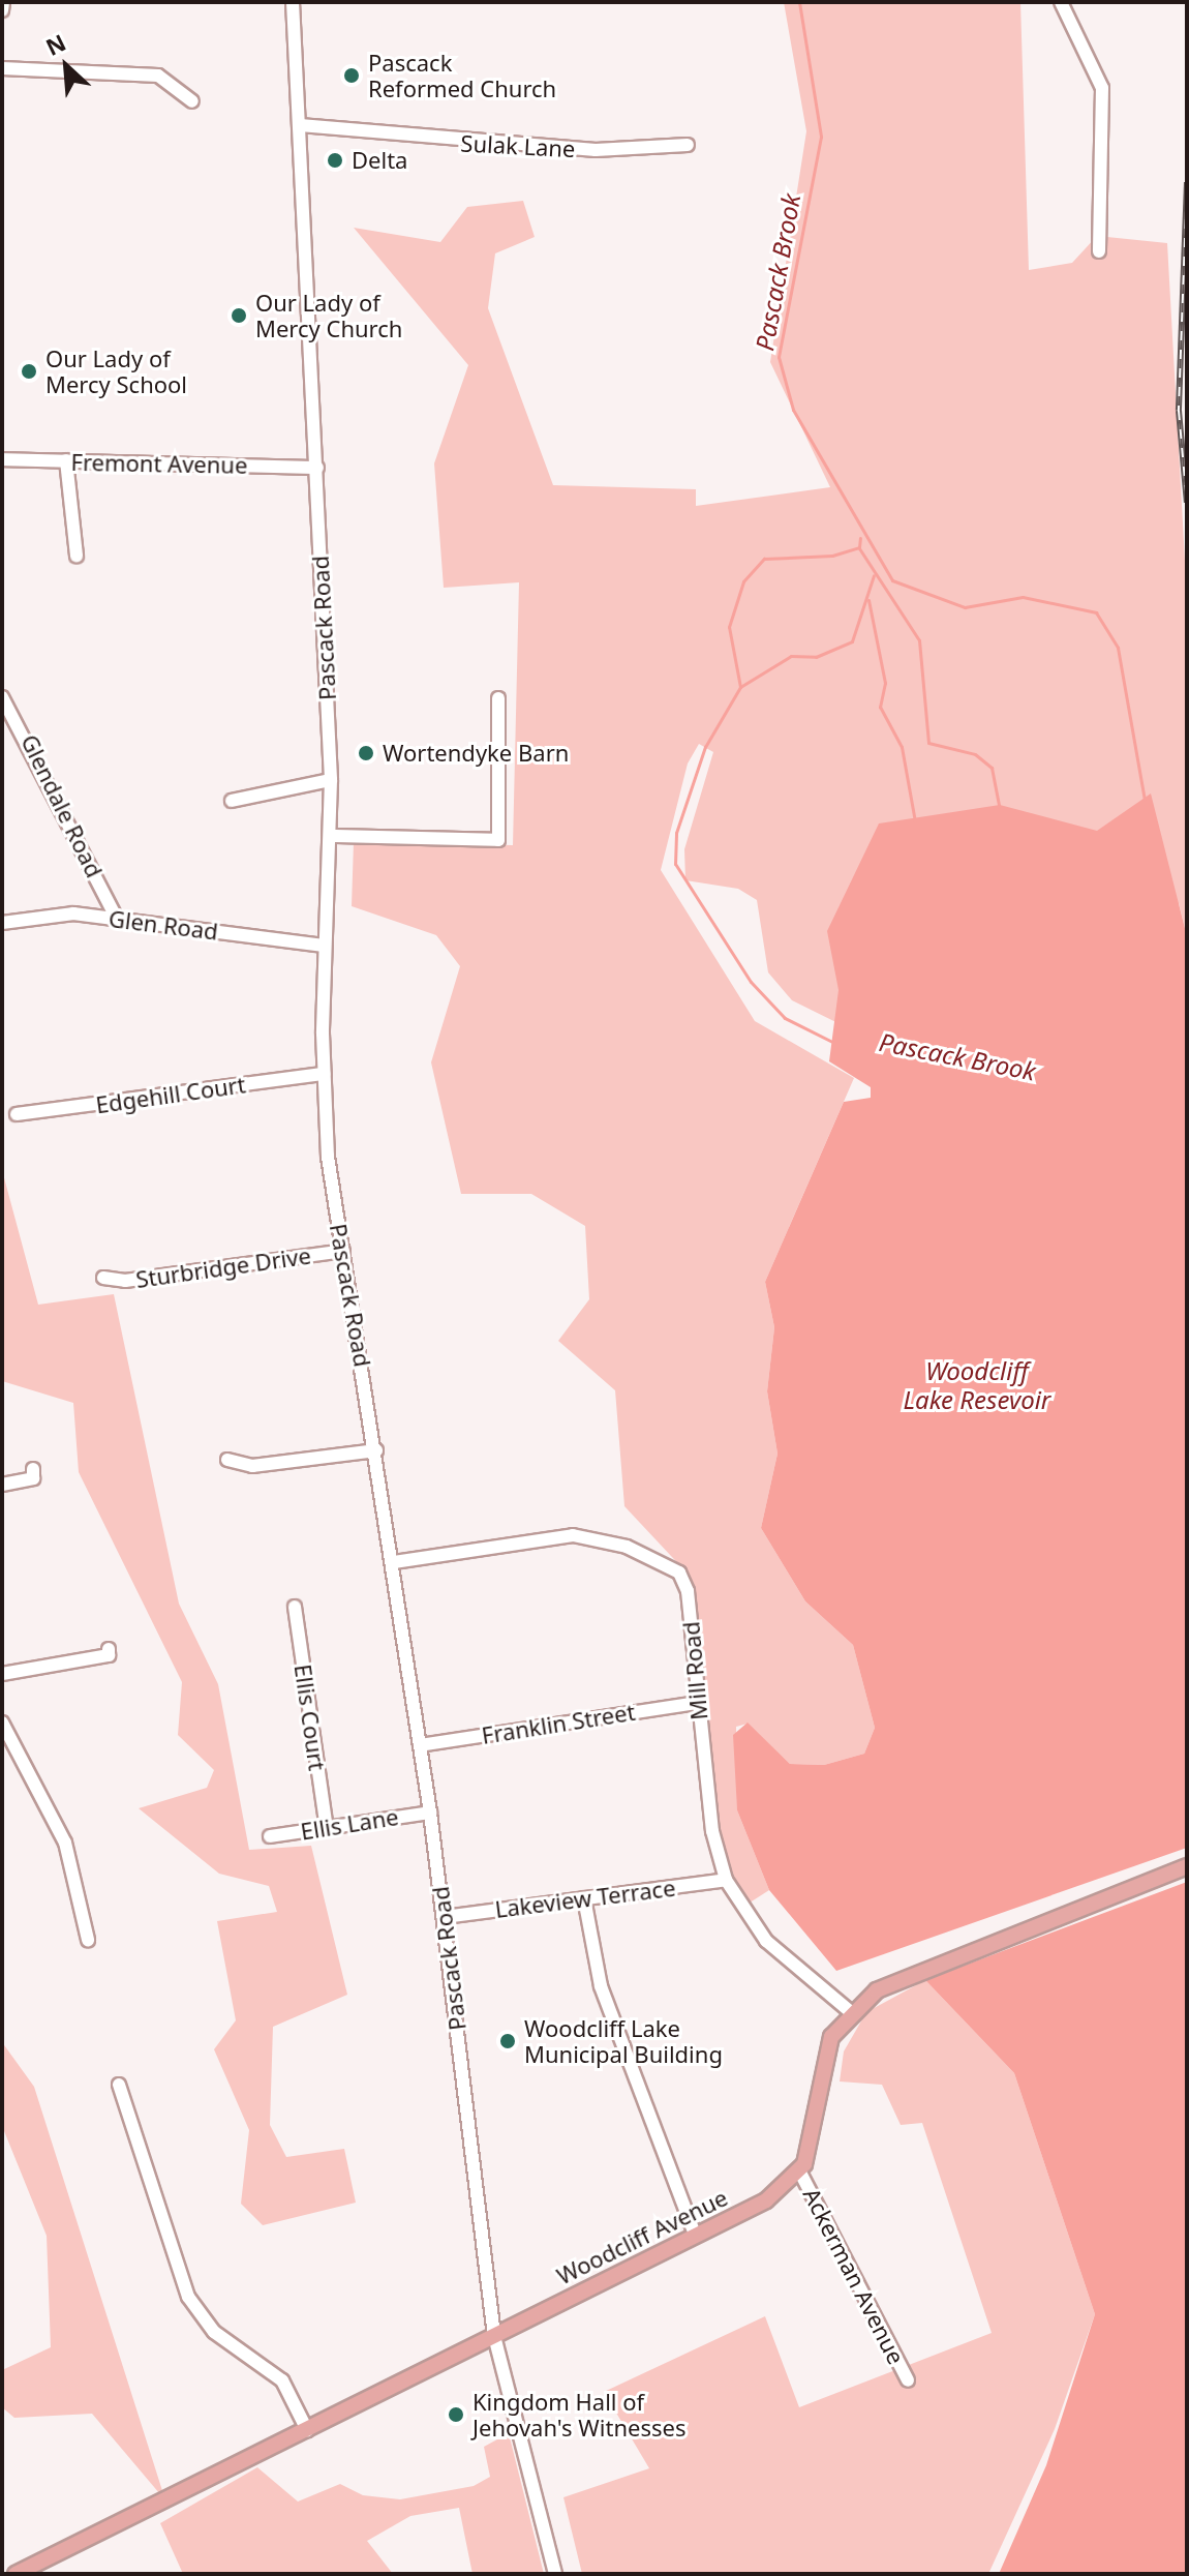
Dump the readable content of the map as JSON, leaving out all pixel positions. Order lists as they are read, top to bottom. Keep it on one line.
{"streets":{"main road":["Woodcliff Avenue"],"street":["Sulak Lane","Fremont Avenue","Pascack Road","Glendale Road","Glen Road","Edgehill Court","Sturbridge Drive","Mill Road","Ellis Court","Franklin Street","Ellis Lane","Lakeview Terrace","Ackerman Avenue"]},"crossings":[["Sulak Lane","Pascack Road"],["Fremont Avenue","Pascack Road"],["Pascack Road","Glen Road"],["Pascack Road","Edgehill Court"],["Pascack Road","Sturbridge Drive"],["Pascack Road","Mill Road"],["Pascack Road","Franklin Street"],["Pascack Road","Ellis Lane"],["Pascack Road","Lakeview Terrace"],["Pascack Road","Woodcliff Avenue"],["Glendale Road","Glen Road"],["Mill Road","Franklin Street"],["Mill Road","Lakeview Terrace"],["Ellis Court","Ellis Lane"],["Woodcliff Avenue","Ackerman Avenue"]],"water":["Pascack Brook","Woodcliff Lake Resevoir"],"places":["Pascack Reformed Church","Delta","Our Lady of Mercy Church","Our Lady of Mercy School","Wortendyke Barn","Woodcliff Lake Municipal Building","Kingdom Hall of Jehovah's Witnesses"],"north":"top left"}
